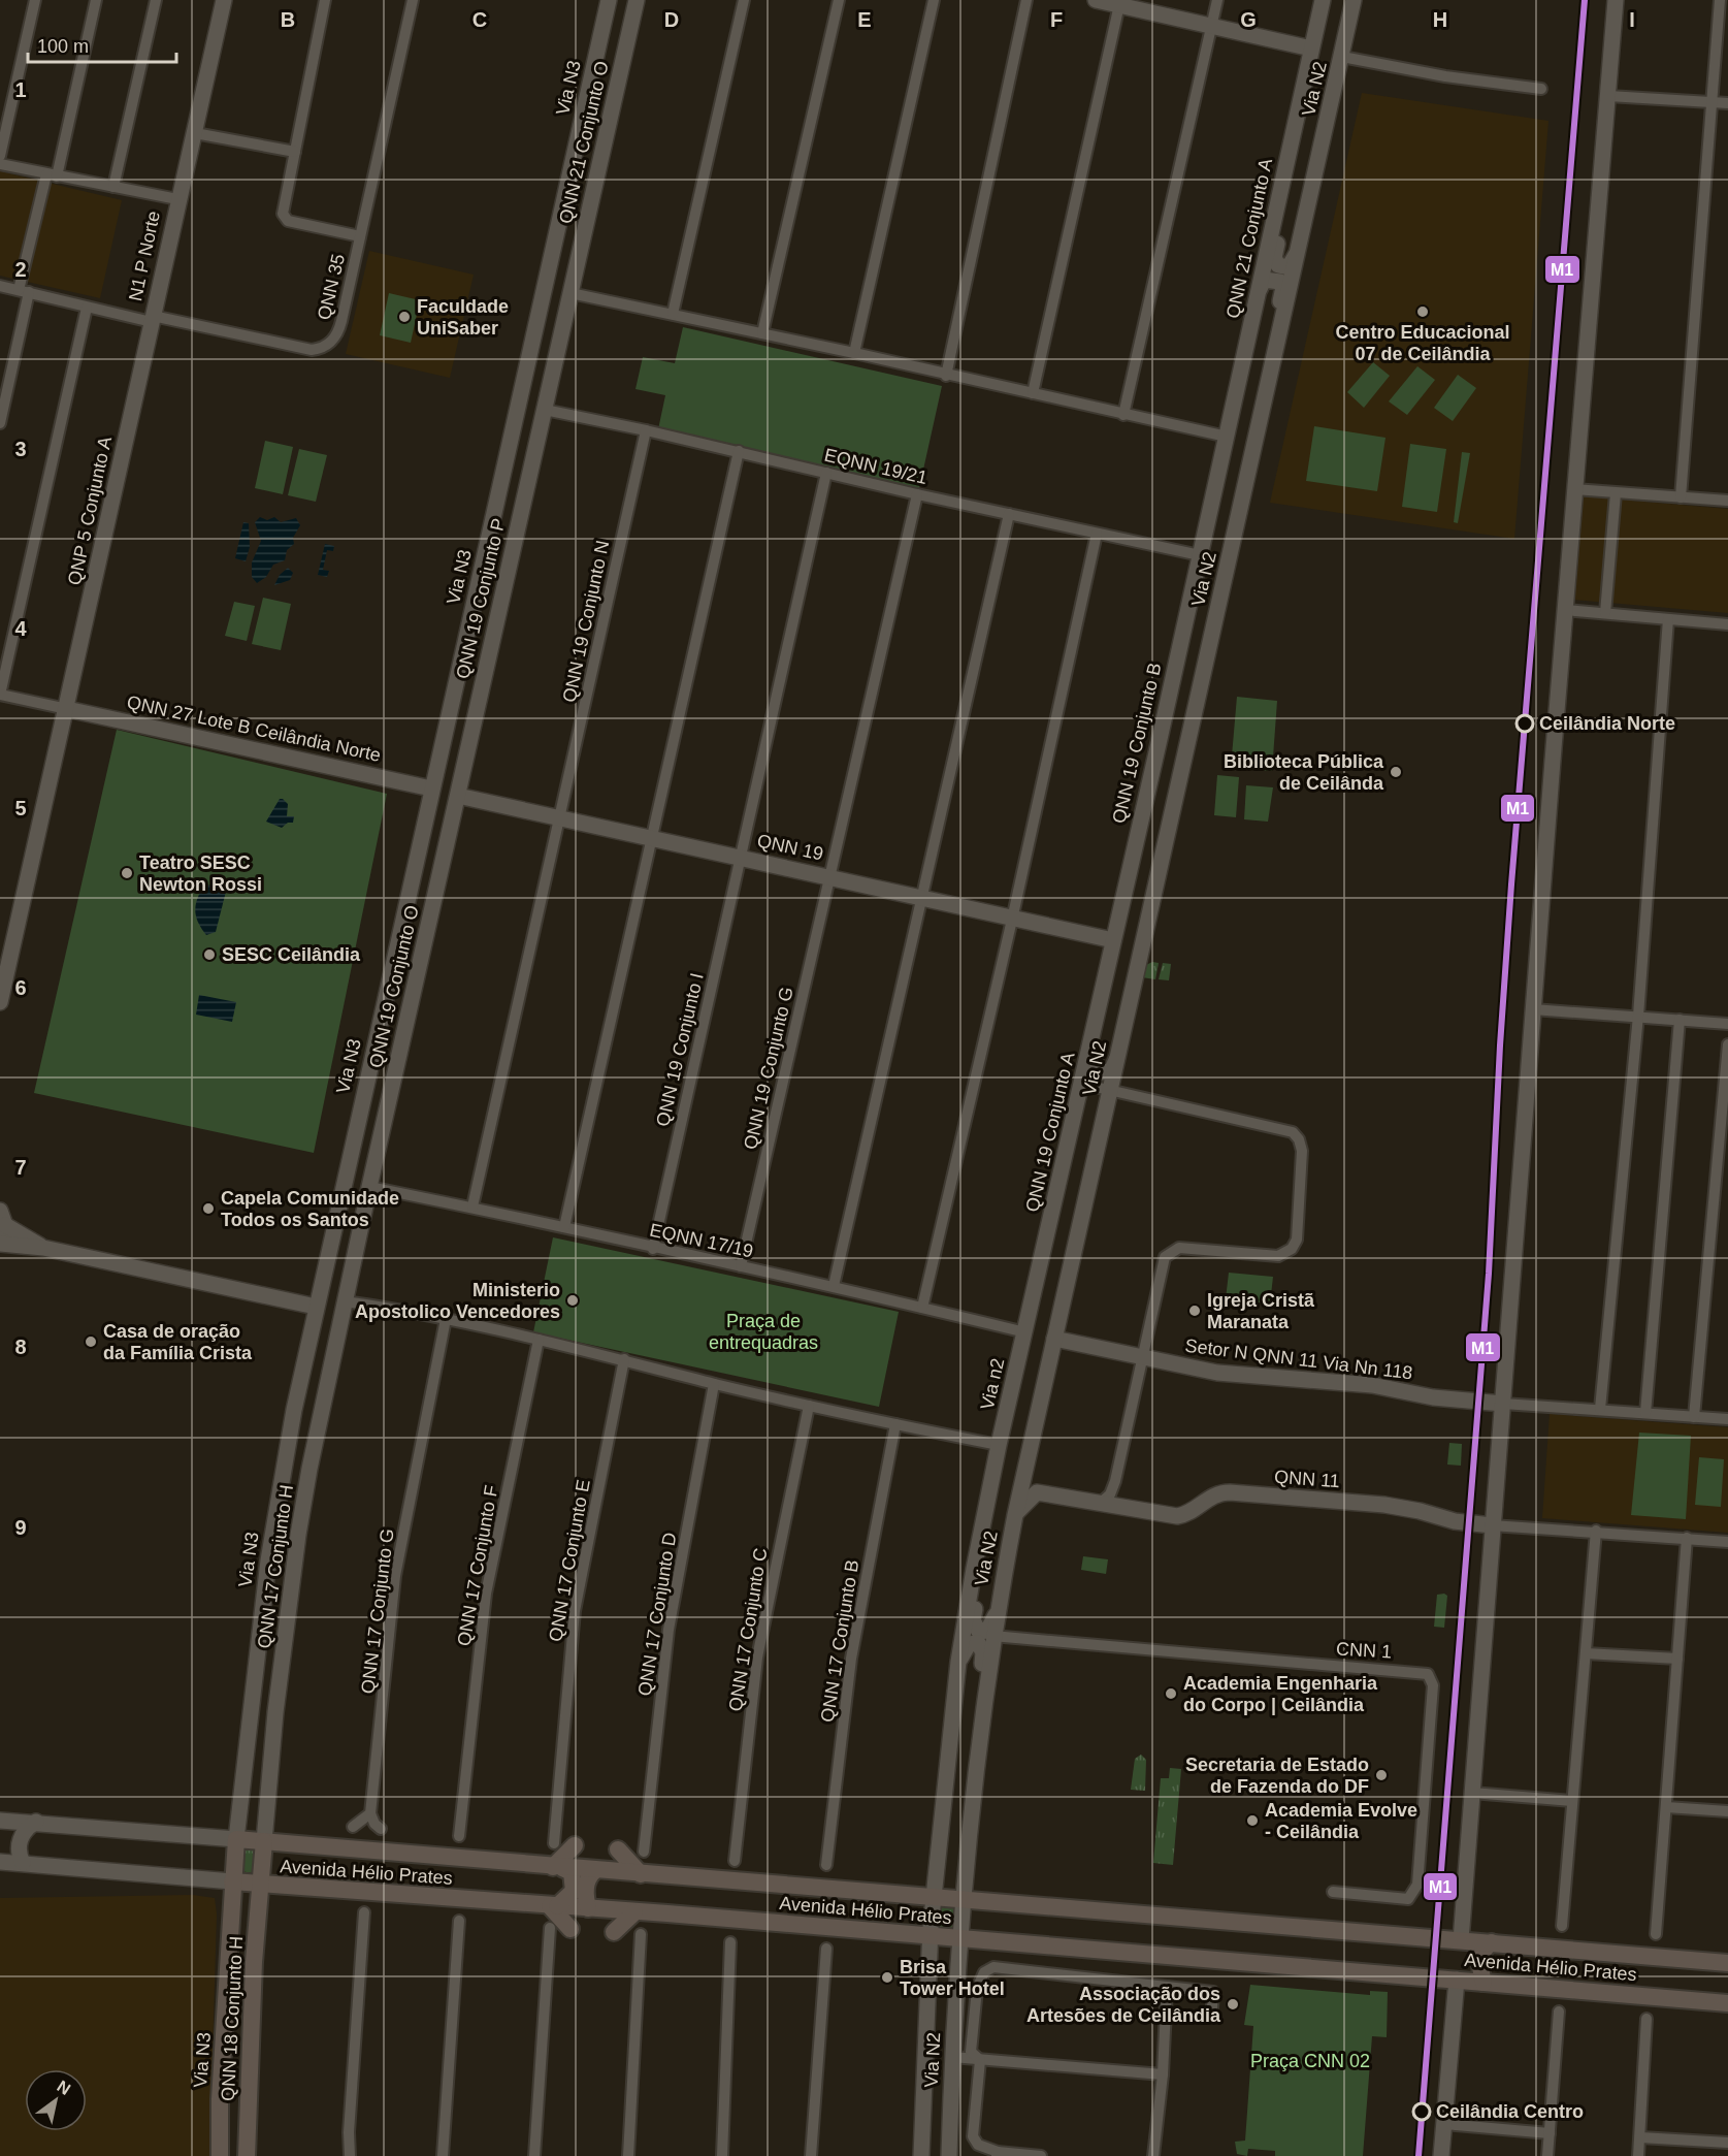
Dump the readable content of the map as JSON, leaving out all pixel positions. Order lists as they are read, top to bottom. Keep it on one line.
{"streets":{"main road":["Via N3","Via N2","QNN 21 Conjunto O","QNN 21 Conjunto A","N1 P Norte","QNP 5 Conjunto A","QNN 19 Conjunto P","QNN 27 Lote B Ceilândia Norte","QNN 19 Conjunto B","QNN 19","QNN 19 Conjunto O","QNN 19 Conjunto A","Setor N QNN 11 Via Nn 118","Via n2","QNN 11","QNN 17 Conjunto H","Avenida Hélio Prates","QNN 18 Conjunto H"],"street":["QNN 35","EQNN 19/21","QNN 19 Conjunto N","QNN 19 Conjunto I","QNN 19 Conjunto G","EQNN 17/19","QNN 17 Conjunto E","QNN 17 Conjunto F","QNN 17 Conjunto G","QNN 17 Conjunto D","QNN 17 Conjunto C","QNN 17 Conjunto B","CNN 1"]},"crossings":[["Via N3","QNN 27 Lote B Ceilândia Norte"],["Via N3","Avenida Hélio Prates"],["Via N2","QNN 21 Conjunto A"],["Via N2","EQNN 19/21"],["Via N2","QNN 19 Conjunto B"],["Via N2","Setor N QNN 11 Via Nn 118"],["Via N2","Via n2"],["Via N2","QNN 11"],["Via N2","CNN 1"],["Via N2","Avenida Hélio Prates"],["N1 P Norte","QNN 35"],["N1 P Norte","QNP 5 Conjunto A"],["QNN 35","QNP 5 Conjunto A"],["EQNN 19/21","QNN 19 Conjunto P"],["EQNN 19/21","QNN 19 Conjunto N"],["EQNN 19/21","QNN 19 Conjunto B"],["EQNN 19/21","QNN 19 Conjunto I"],["EQNN 19/21","QNN 19 Conjunto G"],["QNP 5 Conjunto A","QNN 27 Lote B Ceilândia Norte"],["QNN 19 Conjunto P","QNN 19"],["QNN 19 Conjunto P","QNN 19 Conjunto O"],["QNN 19 Conjunto N","QNN 19"],["QNN 19 Conjunto N","EQNN 17/19"],["QNN 19 Conjunto B","QNN 19"],["QNN 19 Conjunto B","QNN 19 Conjunto A"],["QNN 19","QNN 19 Conjunto O"],["QNN 19","QNN 19 Conjunto I"],["QNN 19","QNN 19 Conjunto G"],["QNN 19","QNN 19 Conjunto A"],["QNN 19 Conjunto O","EQNN 17/19"],["QNN 19 Conjunto I","EQNN 17/19"],["QNN 19 Conjunto G","EQNN 17/19"],["QNN 19 Conjunto A","EQNN 17/19"],["QNN 19 Conjunto A","Via n2"],["EQNN 17/19","Via n2"],["QNN 17 Conjunto H","Avenida Hélio Prates"],["Avenida Hélio Prates","QNN 18 Conjunto H"]],"parks":["Praça de entrequadras","Praça CNN 02"],"places":["Centro Educacional 07 de Ceilândia","Faculdade UniSaber","Ceilândia Norte","Biblioteca Pública de Ceilânda","Teatro SESC Newton Rossi","SESC Ceilândia","Capela Comunidade Todos os Santos","Ministerio Apostolico Vencedores","Igreja Cristã Maranata","Casa de oração da Família Crista","Academia Engenharia do Corpo | Ceilândia","Secretaria de Estado de Fazenda do DF","Academia Evolve - Ceilândia","Brisa Tower Hotel","Associação dos Artesões de Ceilândia","Ceilândia Centro"],"lines":["transit line M1"],"scale_bar":"100 m","north":"top right","grid":{"columns":["B","C","D","E","F","G","H","I"],"rows":["1","2","3","4","5","6","7","8","9"]}}
